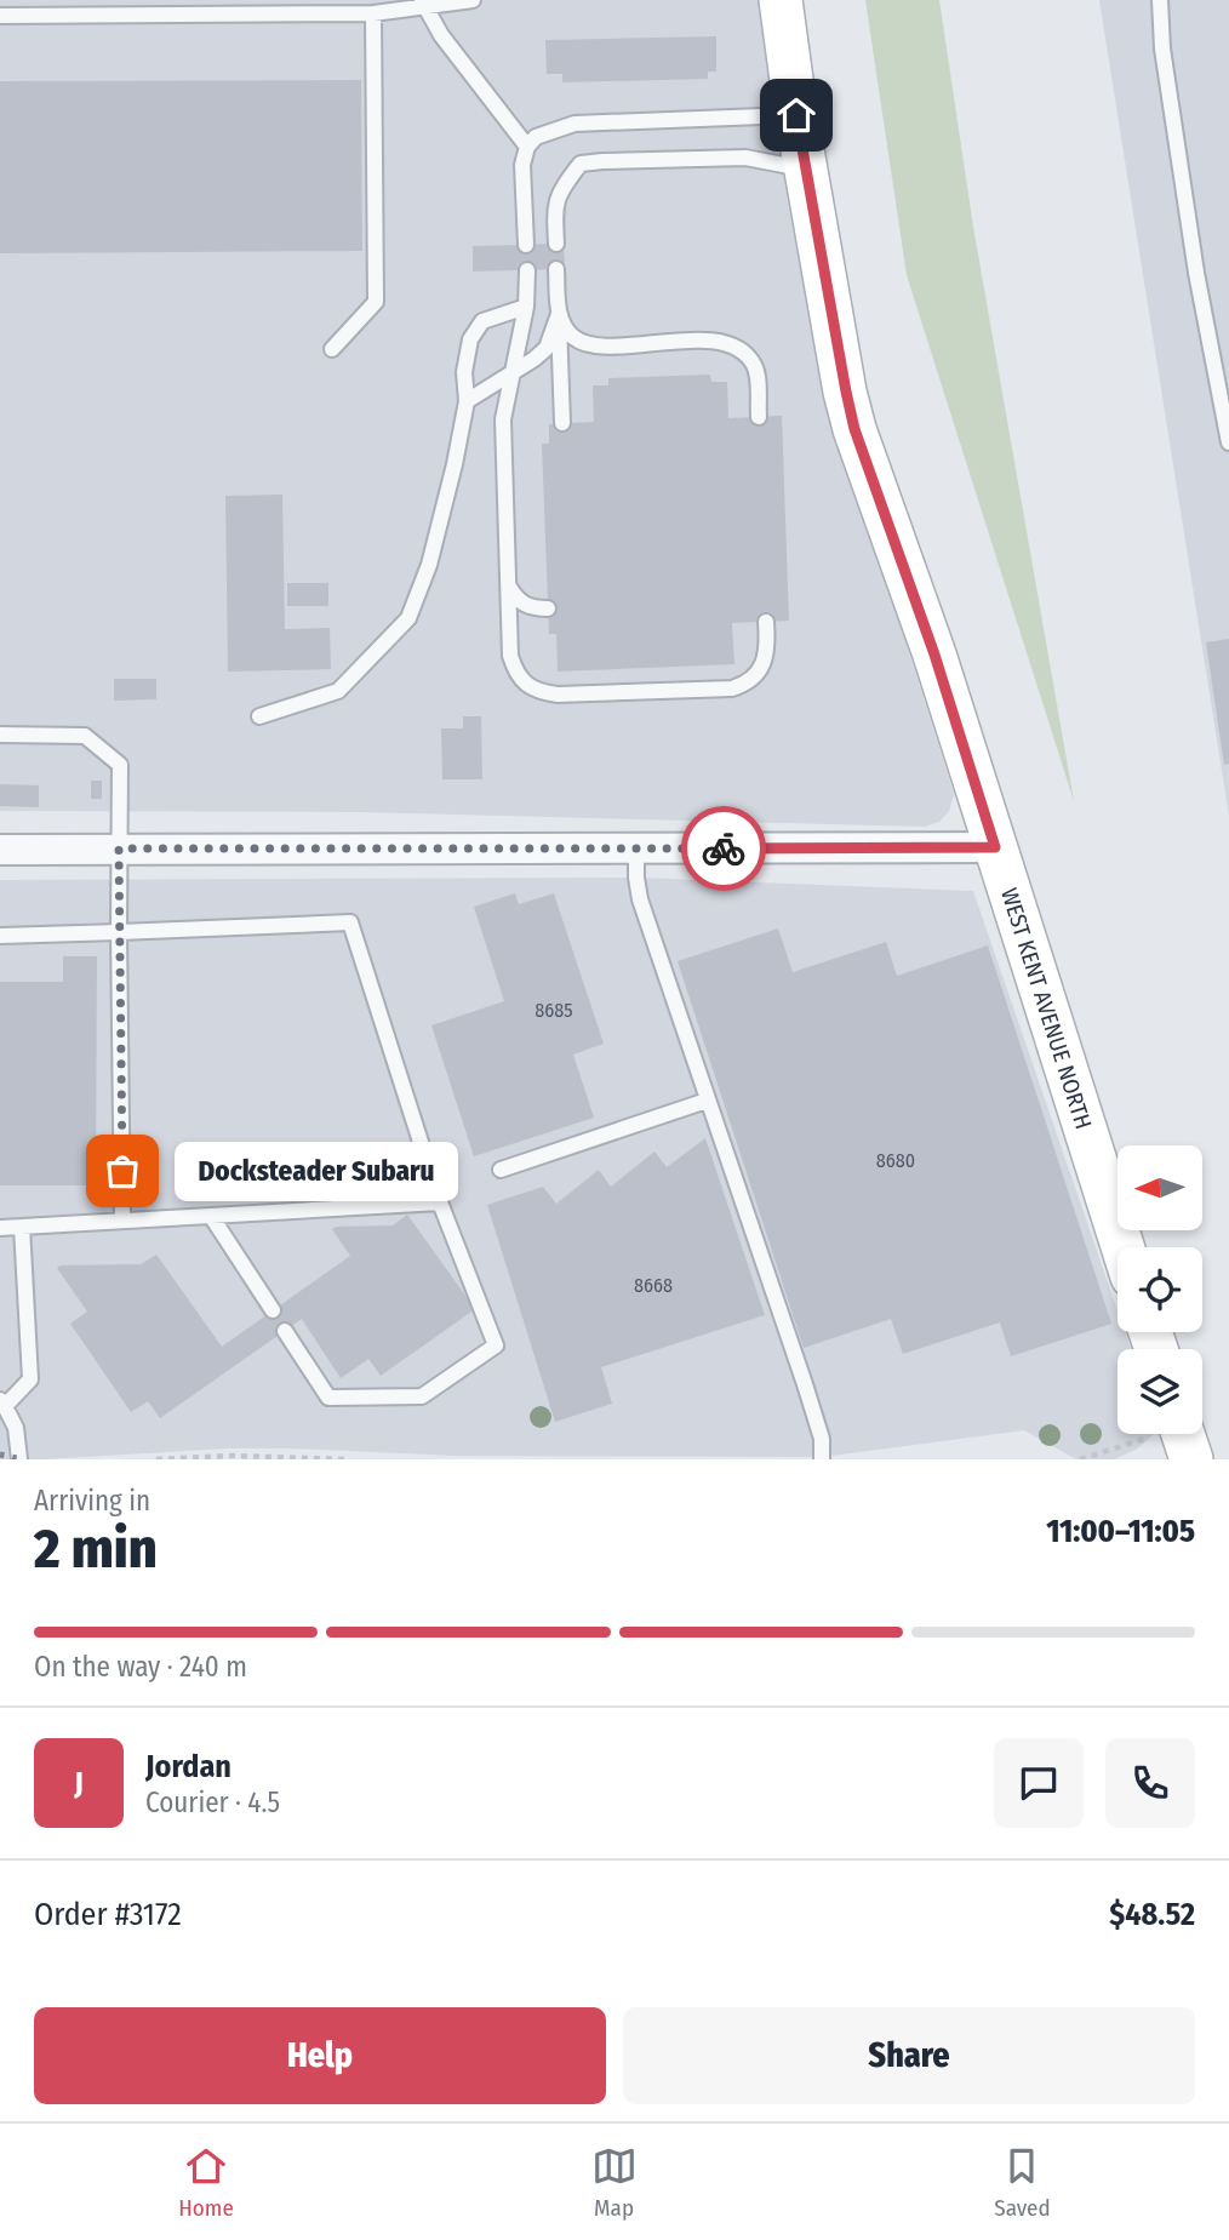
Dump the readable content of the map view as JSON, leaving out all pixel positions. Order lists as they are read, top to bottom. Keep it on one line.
{"streets":{"street":["WEST KENT AVENUE NORTH"]},"places":["Docksteader Subaru"],"house_numbers":["8685","8680","8668"],"north":"left","page":{"bubble":"Docksteader Subaru","heading":["2 min","Arriving in","11:00–11:05"],"panel":["Jordan","Courier · 4.5","Order #3172","$48.52"],"bar":"On the way · 240 m","round":"J","buttons":["Help","Share"],"tabs":["Home","Map","Saved"]}}
